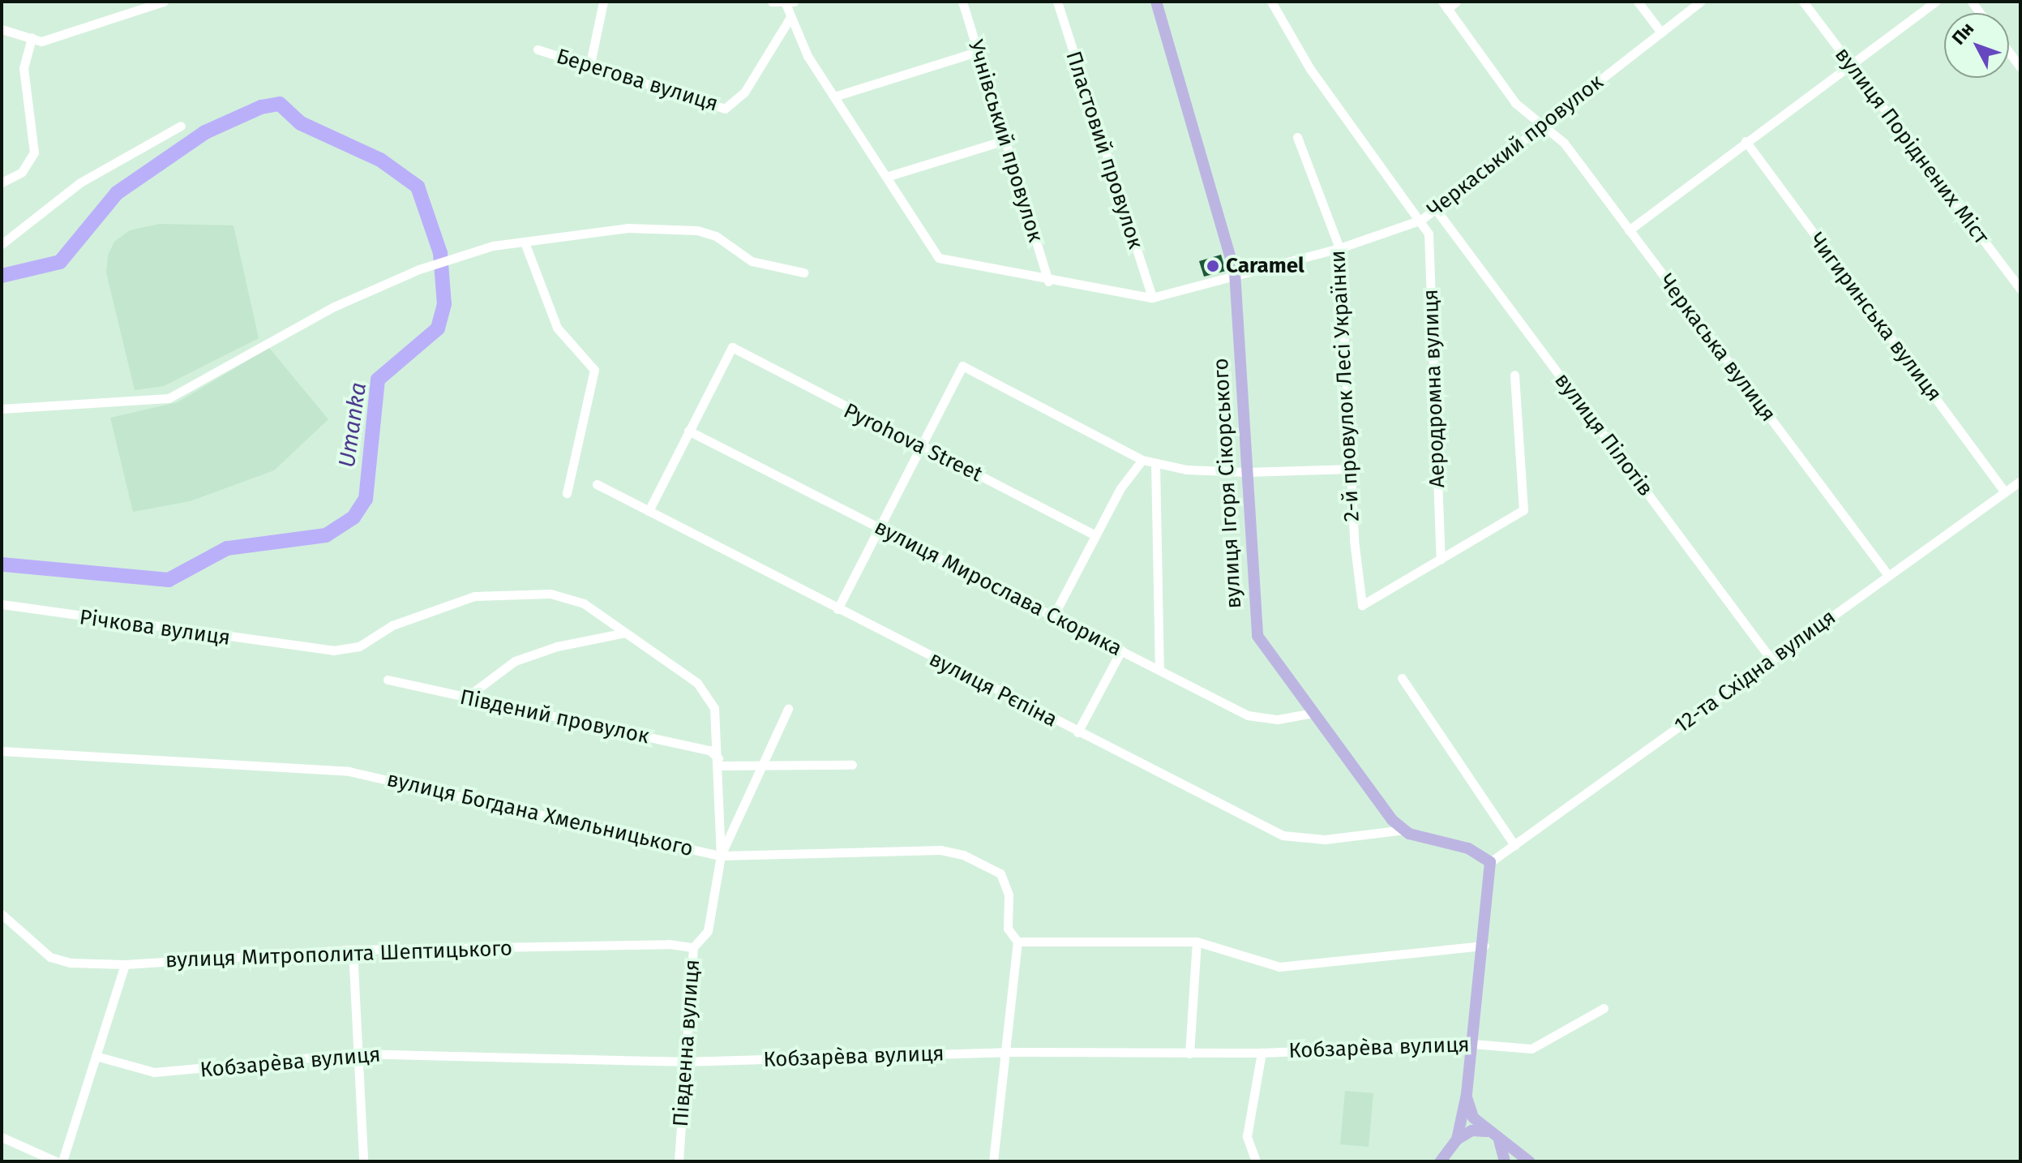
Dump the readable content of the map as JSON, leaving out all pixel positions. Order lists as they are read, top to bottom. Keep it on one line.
{"streets":{"main road":["вулиця Ігоря Сікорського"],"street":["Берегова вулиця","Учнівський провулок","Черкаський провулок","вулиця Поріднених Міст","Пластовий провулок","Чигиринська вулиця","Черкаська вулиця","2-й провулок Лесі Українки","Аеродромна вулиця","вулиця Пілотів","Pyrohova Street","вулиця Мирослава Скорика","Річкова вулиця","12-та Східна вулиця","вулиця Рєпіна","Південий провулок","вулиця Богдана Хмельницького","вулиця Митрополита Шептицького","Південна вулиця","Кобзарèва вулиця"]},"crossings":[["Черкаський провулок","Черкаська вулиця"],["Черкаський провулок","2-й провулок Лесі Українки"],["Черкаський провулок","Аеродромна вулиця"],["Черкаський провулок","вулиця Пілотів"],["Черкаський провулок","вулиця Ігоря Сікорського"],["Чигиринська вулиця","12-та Східна вулиця"],["Черкаська вулиця","12-та Східна вулиця"],["2-й провулок Лесі Українки","Аеродромна вулиця"],["вулиця Пілотів","12-та Східна вулиця"],["Pyrohova Street","вулиця Мирослава Скорика"],["вулиця Ігоря Сікорського","вулиця Мирослава Скорика"],["вулиця Ігоря Сікорського","вулиця Рєпіна"],["Річкова вулиця","Південна вулиця"],["Південий провулок","Південна вулиця"],["вулиця Богдана Хмельницького","Південна вулиця"],["вулиця Митрополита Шептицького","Південна вулиця"],["Південна вулиця","Кобзарèва вулиця"]],"water":["Umanka"],"places":["Caramel"],"north":"top left"}
